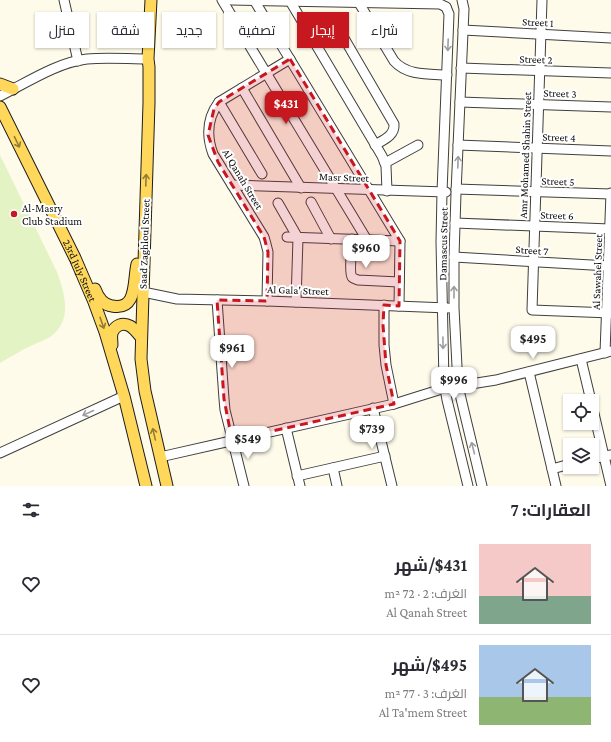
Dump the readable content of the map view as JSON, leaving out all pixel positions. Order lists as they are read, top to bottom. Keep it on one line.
{"streets":{"main road":["Saad Zaghloul Street","23rd July Street"],"street":["Street 1","Street 2","Street 3","Street 4","Amr Mohamed Shahin Street","Masr Street","Al Qanah Street","Street 5","Street 6","Damascus Street","Street 7","Al Sawahel Street","Al Gala' Street"]},"crossings":[["Street 1","Amr Mohamed Shahin Street"],["Street 1","Damascus Street"],["Street 2","Amr Mohamed Shahin Street"],["Street 2","Damascus Street"],["Street 3","Amr Mohamed Shahin Street"],["Street 3","Damascus Street"],["Street 4","Amr Mohamed Shahin Street"],["Street 4","Damascus Street"],["Amr Mohamed Shahin Street","Street 5"],["Amr Mohamed Shahin Street","Street 6"],["Amr Mohamed Shahin Street","Street 7"],["Amr Mohamed Shahin Street","Al Sawahel Street"],["Masr Street","Al Qanah Street"],["Masr Street","Street 5"],["Masr Street","Damascus Street"],["Al Qanah Street","Al Gala' Street"],["Street 5","Damascus Street"],["Street 5","Al Sawahel Street"],["Street 6","Damascus Street"],["Street 6","Al Sawahel Street"],["Saad Zaghloul Street","Al Gala' Street"],["Damascus Street","Street 7"],["Damascus Street","Al Gala' Street"],["Street 7","Al Sawahel Street"]],"one_way":["Saad Zaghloul Street","23rd July Street"],"places":["Al-Masry Club Stadium"],"page":{"chip":["شراء","إيجار","تصفية","جديد","شقة","منزل"],"price":["$431","$960","$495","$961","$996","$739","$549"],"heading":"العقارات: 7","list":[{"name":"$431/شهر","note":"الغرف: 2 · 72 m² · Al Qanah Street"},{"name":"$495/شهر","note":"الغرف: 3 · 77 m² · Al Ta'mem Street"}]}}
